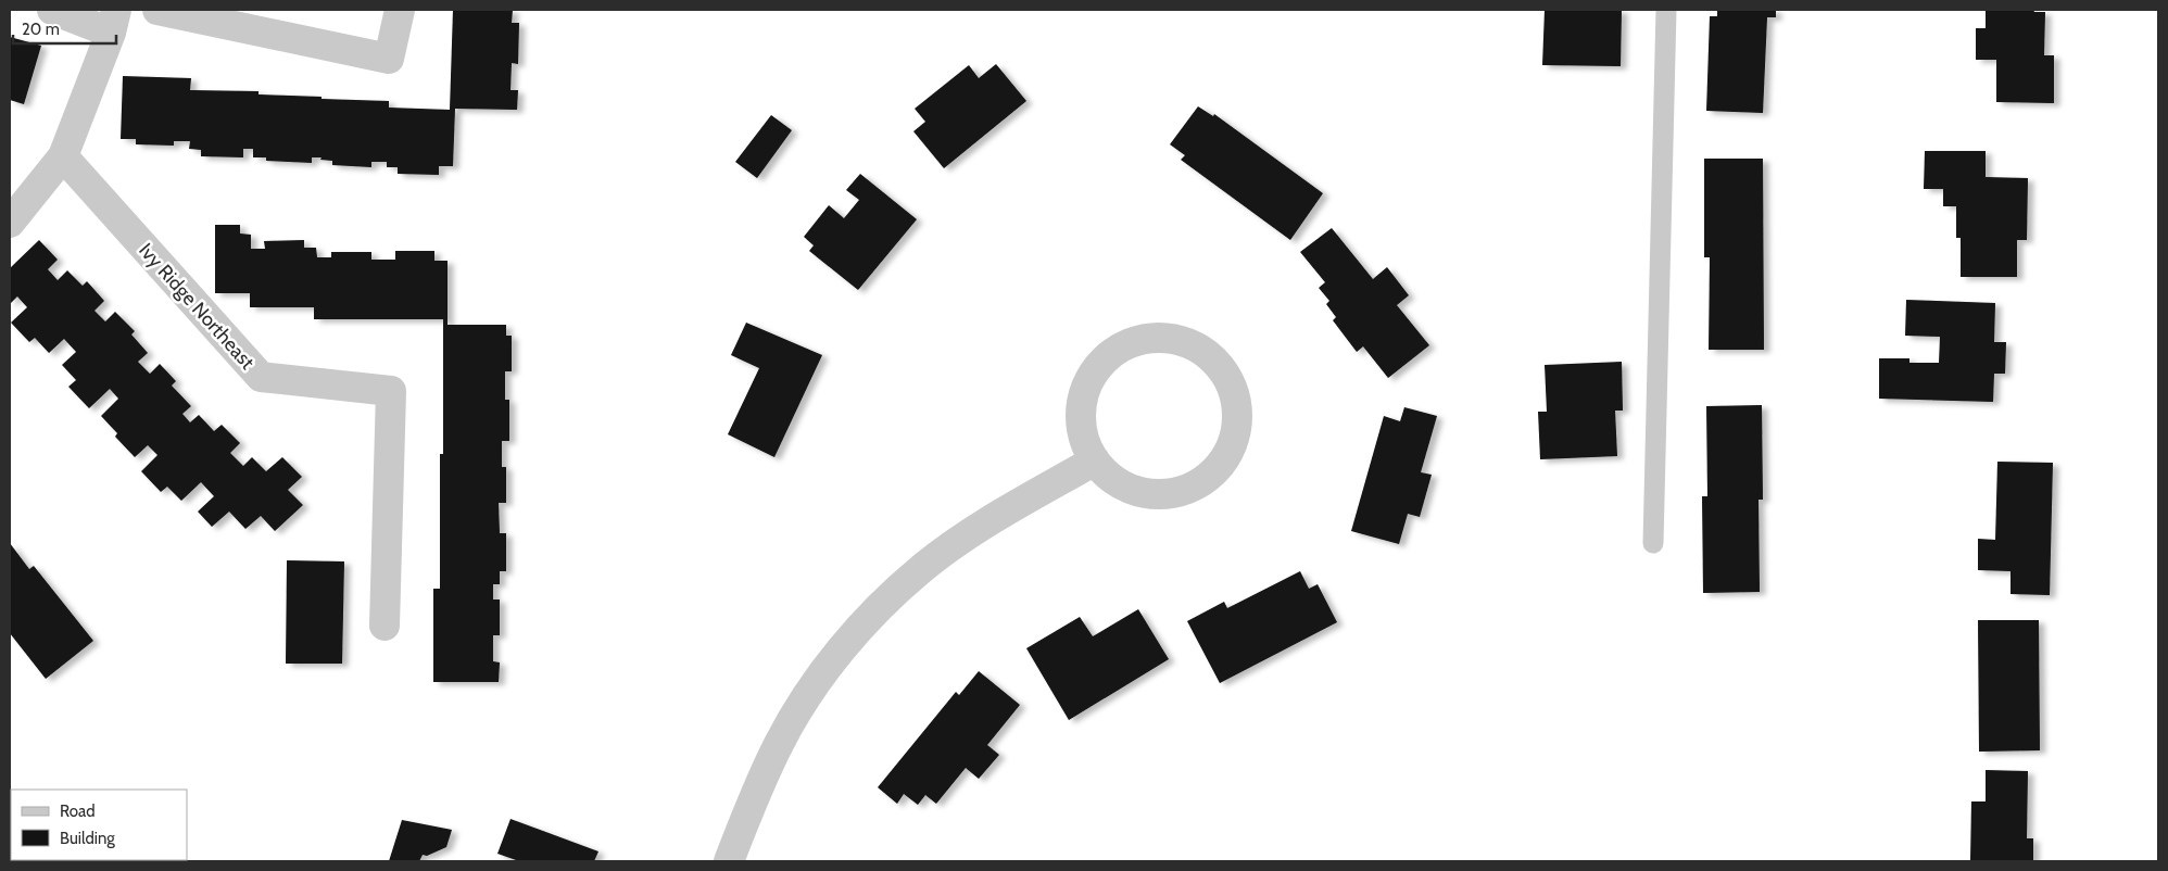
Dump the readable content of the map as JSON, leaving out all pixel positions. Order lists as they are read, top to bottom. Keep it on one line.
{"streets":{"street":["Ivy Ridge Northeast"]},"legend":["Road","Building"],"scale_bar":"20 m"}
